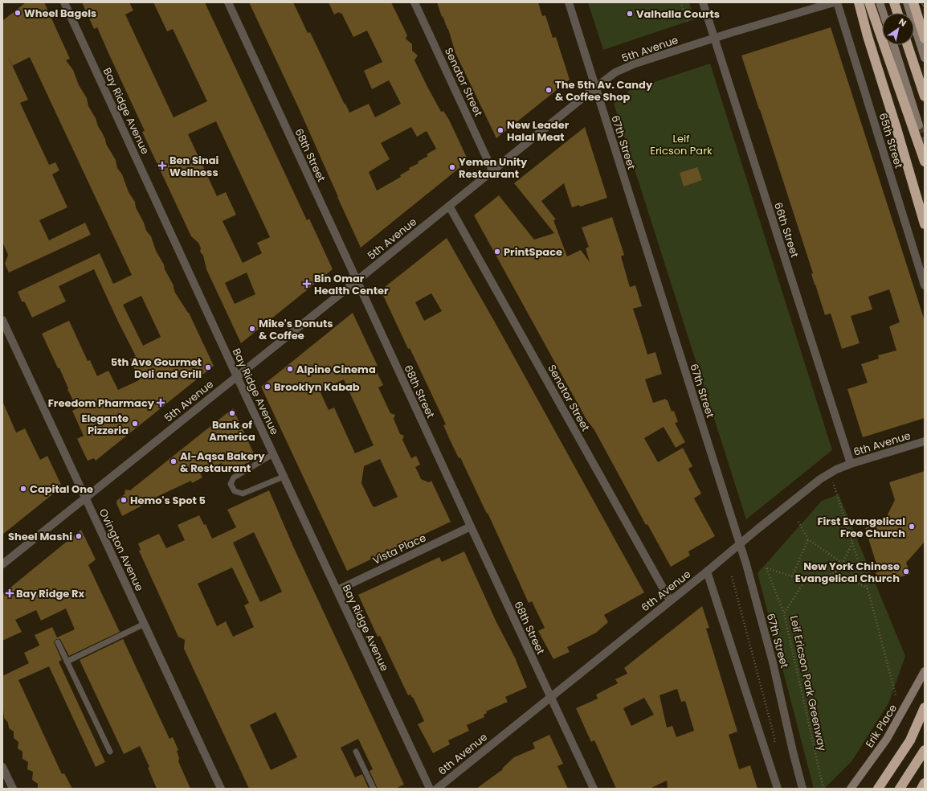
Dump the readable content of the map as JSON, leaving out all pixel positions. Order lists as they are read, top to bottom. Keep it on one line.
{"streets":{"main road":["Erik Place"],"street":["5th Avenue","Senator Street","Bay Ridge Avenue","65th Street","67th Street","68th Street","66th Street","6th Avenue","Vista Place","Ovington Avenue"],"path":["Leif Ericson Park Greenway"]},"crossings":[["5th Avenue","Senator Street"],["5th Avenue","Bay Ridge Avenue"],["5th Avenue","67th Street"],["5th Avenue","68th Street"],["5th Avenue","66th Street"],["5th Avenue","Ovington Avenue"],["Senator Street","6th Avenue"],["Bay Ridge Avenue","Vista Place"],["67th Street","6th Avenue"],["68th Street","6th Avenue"],["68th Street","Vista Place"],["66th Street","6th Avenue"]],"parks":["Leif Ericson Park"],"places":{"other":["Wheel Bagels","Valhalla Courts","The 5th Av. Candy & Coffee Shop","New Leader Halal Meat","Yemen Unity Restaurant","PrintSpace","Mike's Donuts & Coffee","5th Ave Gourmet Deli and Grill","Alpine Cinema","Brooklyn Kabab","Bank of America","Elegante Pizzeria","Al-Aqsa Bakery & Restaurant","Capital One","Hemo's Spot 5","First Evangelical Free Church","Sheel Mashi","New York Chinese Evangelical Church"],"health":["Ben Sinai Wellness","Bin Omar Health Center","Freedom Pharmacy","Bay Ridge Rx"]},"north":"top right"}
